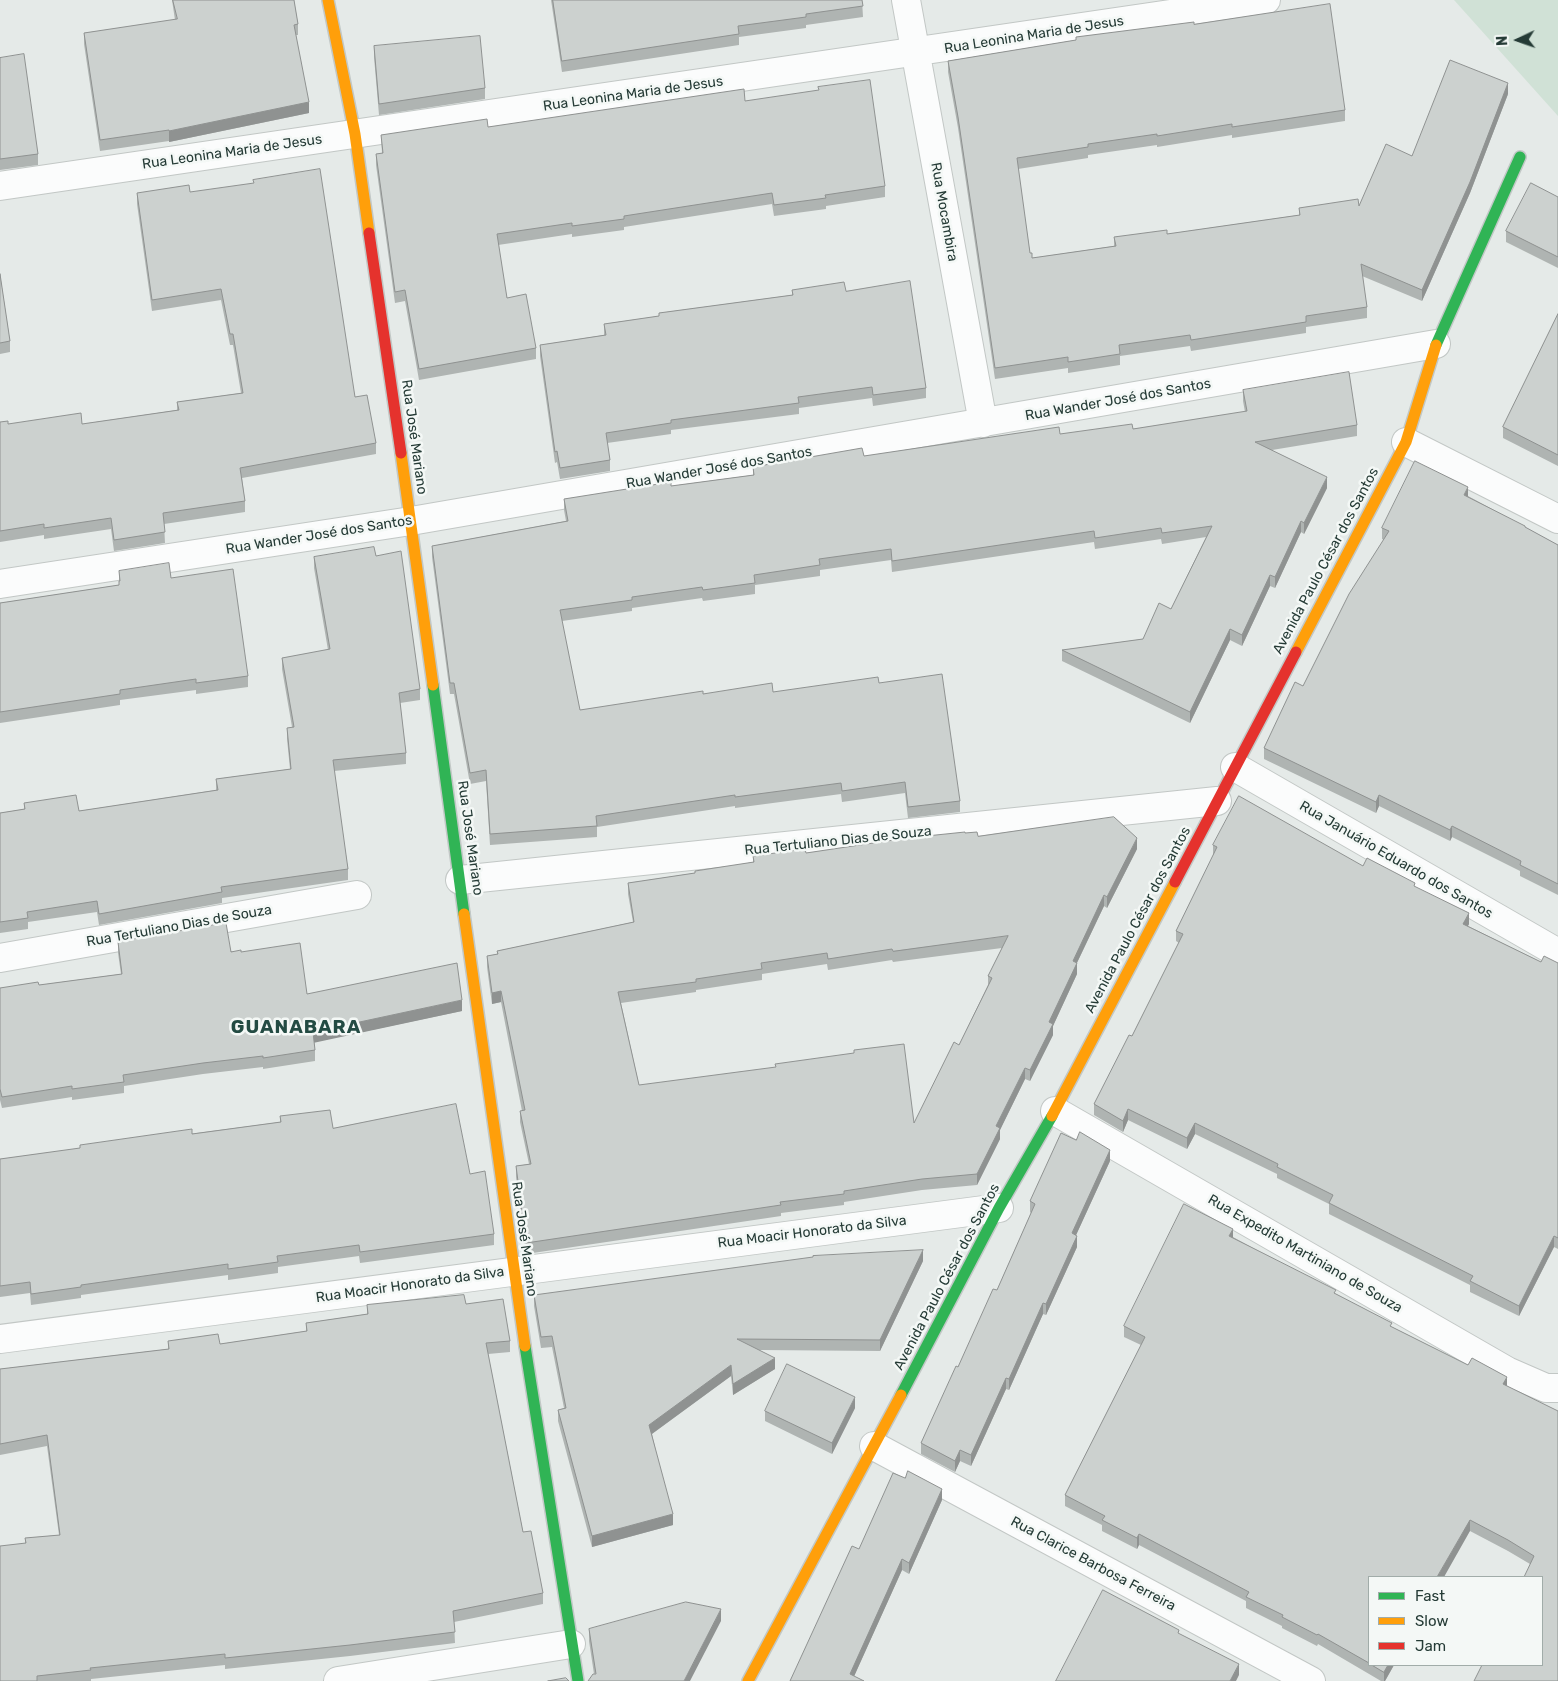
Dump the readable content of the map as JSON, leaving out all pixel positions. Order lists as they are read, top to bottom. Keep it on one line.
{"streets":{"street":["Rua Leonina Maria de Jesus","Rua Mocambira","Rua Wander José dos Santos","Rua José Mariano","Avenida Paulo César dos Santos","Rua Tertuliano Dias de Souza","Rua Januário Eduardo dos Santos","Rua Moacir Honorato da Silva","Rua Expedito Martiniano de Souza","Rua Clarice Barbosa Ferreira"]},"crossings":[["Rua Leonina Maria de Jesus","Rua Mocambira"],["Rua Leonina Maria de Jesus","Rua José Mariano"],["Rua Mocambira","Rua Wander José dos Santos"],["Rua Wander José dos Santos","Rua José Mariano"],["Rua Wander José dos Santos","Avenida Paulo César dos Santos"],["Rua José Mariano","Rua Tertuliano Dias de Souza"],["Rua José Mariano","Rua Moacir Honorato da Silva"],["Avenida Paulo César dos Santos","Rua Tertuliano Dias de Souza"],["Avenida Paulo César dos Santos","Rua Januário Eduardo dos Santos"],["Avenida Paulo César dos Santos","Rua Moacir Honorato da Silva"],["Avenida Paulo César dos Santos","Rua Expedito Martiniano de Souza"],["Avenida Paulo César dos Santos","Rua Clarice Barbosa Ferreira"]],"districts":["GUANABARA"],"legend":["Fast","Slow","Jam"],"north":"left"}
